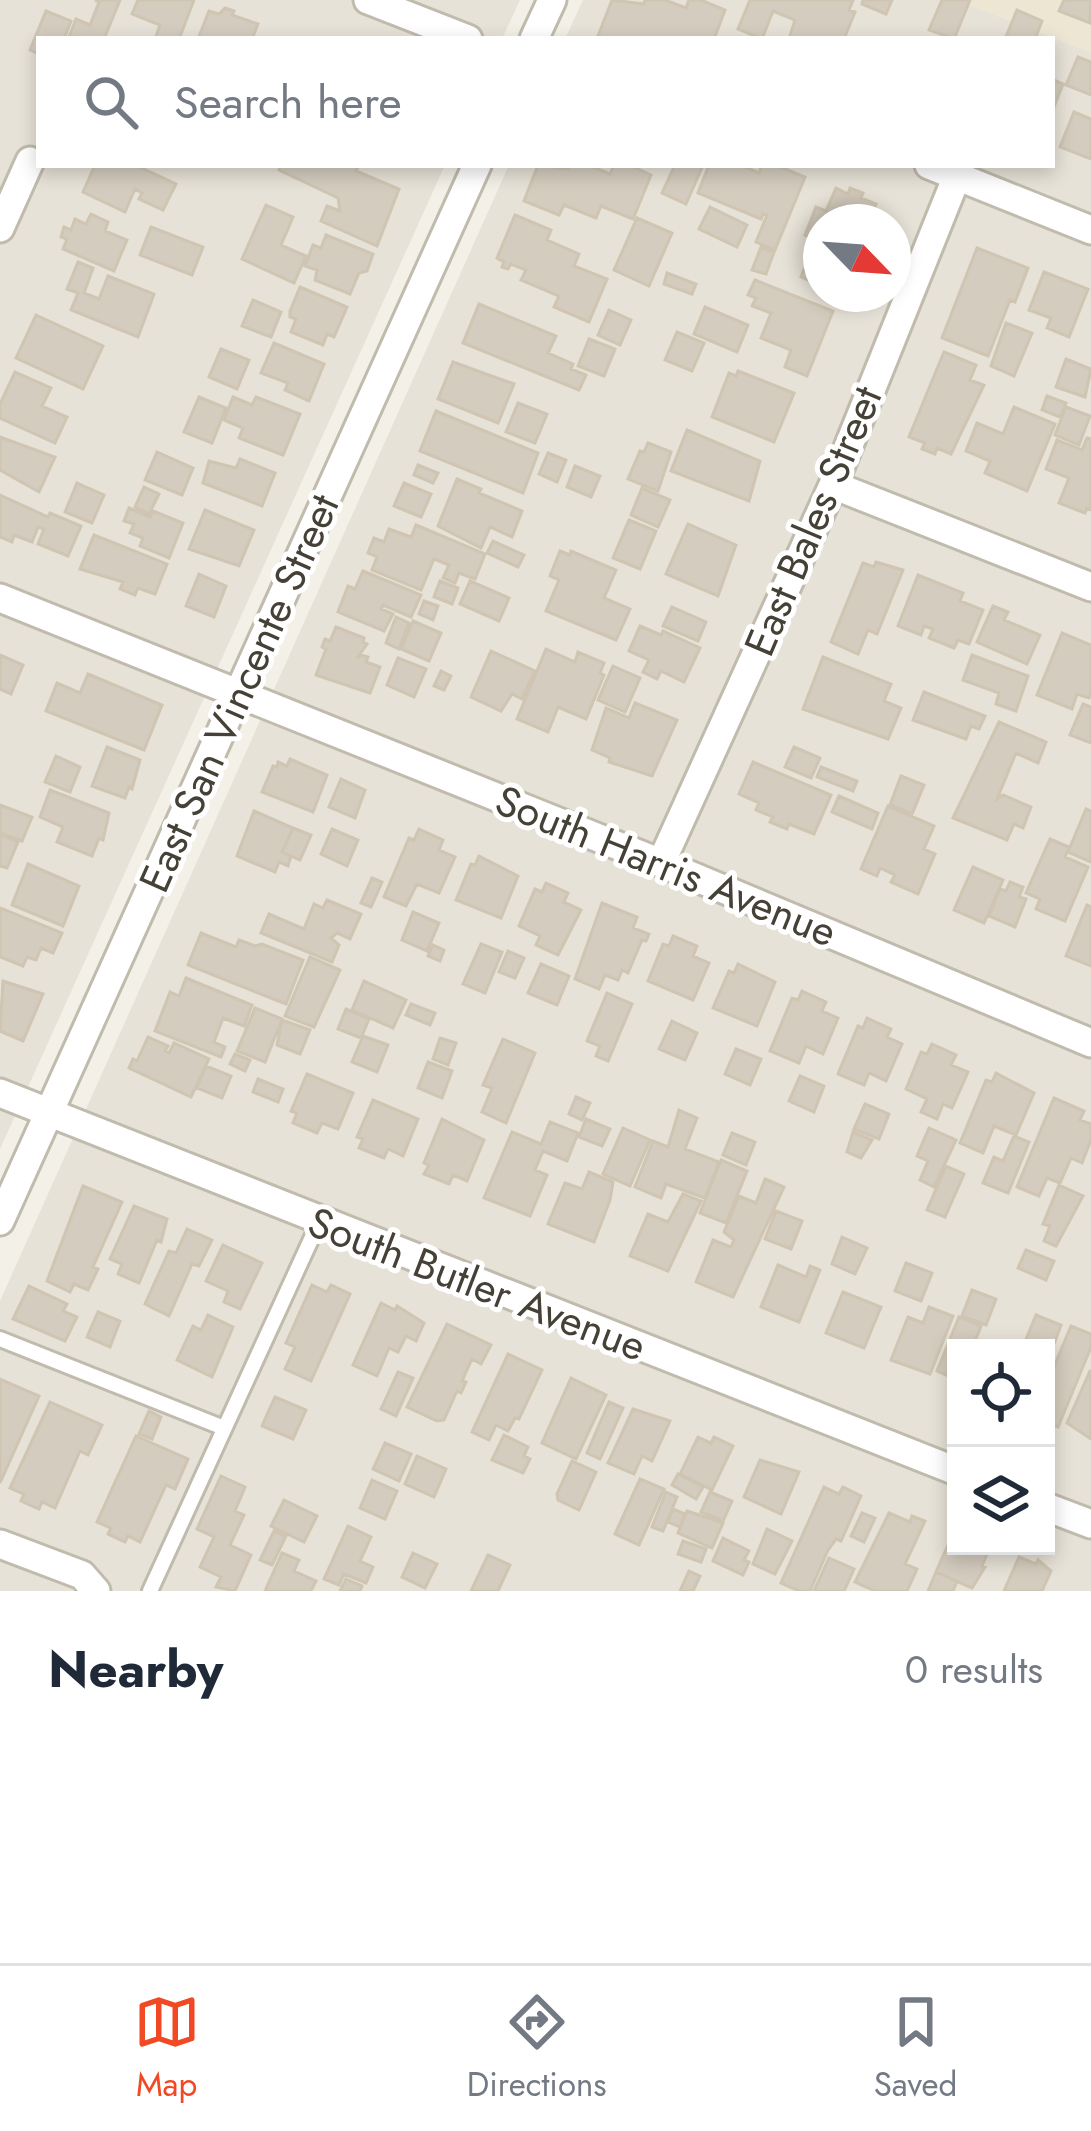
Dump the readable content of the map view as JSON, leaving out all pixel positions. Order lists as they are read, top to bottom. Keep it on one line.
{"streets":{"street":["East Bales Street","East San Vincente Street","South Harris Avenue","South Butler Avenue"]},"crossings":[["East Bales Street","South Harris Avenue"],["East San Vincente Street","South Harris Avenue"],["East San Vincente Street","South Butler Avenue"]],"north":"bottom right","page":{"search":"Search here","heading":["Nearby","0 results"],"nav":["Map","Directions","Saved"]}}
